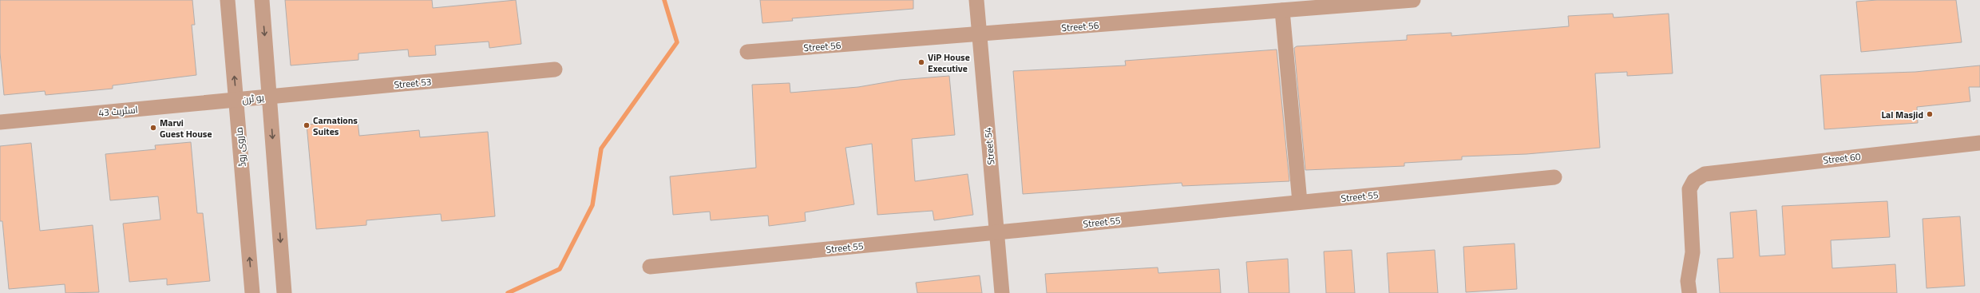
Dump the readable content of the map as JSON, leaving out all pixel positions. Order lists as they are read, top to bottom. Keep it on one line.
{"streets":{"street":["Street 56","Street 53","یو ٹرن","اسٹریٹ 43","Street 54","ماروی روڈ","Street 60","Street 55"]},"crossings":[["Street 56","Street 54"],["Street 53","یو ٹرن"],["یو ٹرن","اسٹریٹ 43"],["یو ٹرن","ماروی روڈ"],["اسٹریٹ 43","ماروی روڈ"],["Street 54","Street 55"]],"places":["ViP House Executive","Lal Masjid","Carnations Suites","Marvi Guest House"]}
